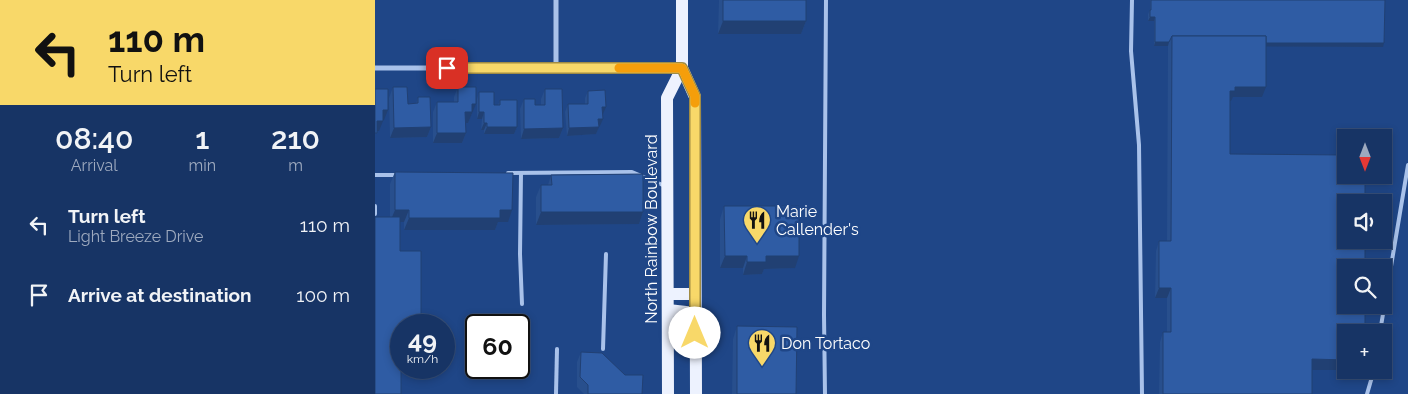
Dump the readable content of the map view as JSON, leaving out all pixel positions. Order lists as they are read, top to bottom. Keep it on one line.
{"streets":{"main road":["North Rainbow Boulevard"]},"places":{"restaurant":["Marie Callender's","Don Tortaco"]},"north":"bottom","page":{"turn":["110 m","Turn left"],"eta":["08:40","Arrival","1","min","210","m"],"map_buttons":"+","list":[{"name":"Turn left","note":"Light Breeze Drive","value":"110 m"},{"name":"Arrive at destination","value":"100 m"}],"speed":"49 km/h","limit":"60"}}
